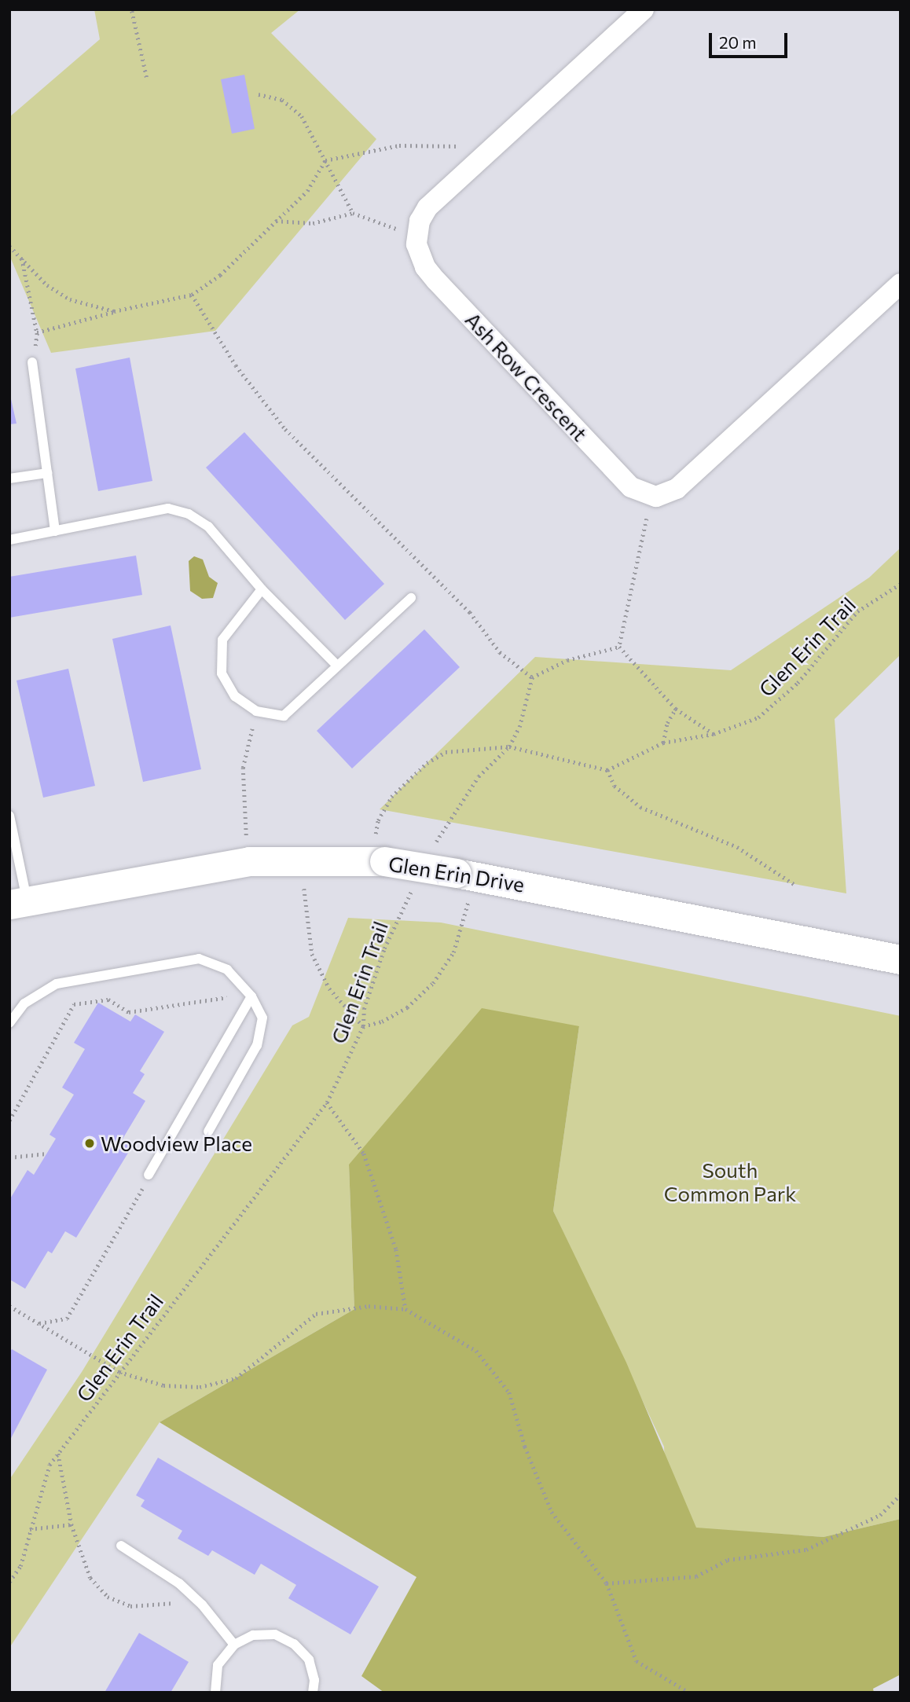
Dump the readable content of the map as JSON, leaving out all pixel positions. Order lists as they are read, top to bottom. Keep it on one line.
{"streets":{"street":["Ash Row Crescent","Glen Erin Drive"],"path":["Glen Erin Trail"]},"parks":["South Common Park"],"places":["Woodview Place"],"scale_bar":"20 m"}
